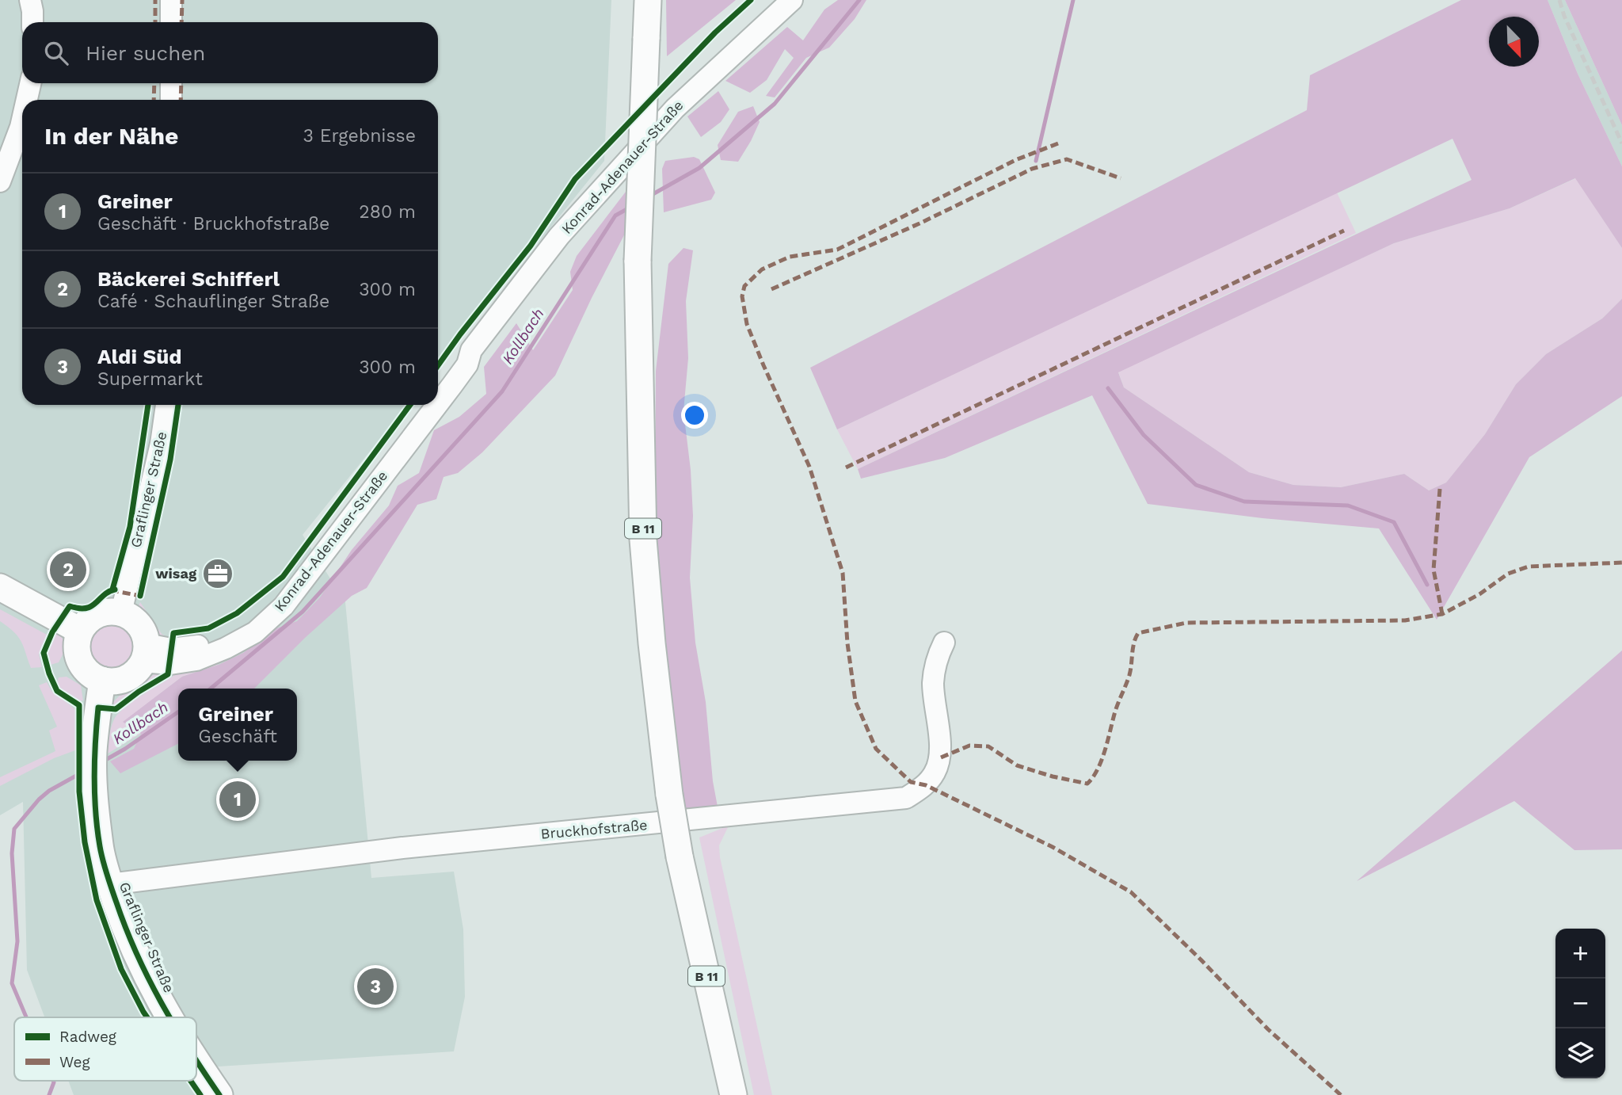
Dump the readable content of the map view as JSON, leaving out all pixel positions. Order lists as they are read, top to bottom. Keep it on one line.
{"streets":{"main road":["Graflinger Straße","B 11"],"street":["Konrad-Adenauer-Straße","Bruckhofstraße"]},"crossings":[["Konrad-Adenauer-Straße","Graflinger Straße"],["Graflinger Straße","Bruckhofstraße"]],"water":["Kollbach"],"places":{"office":["wisag"]},"legend":["Radweg","Weg"],"north":"bottom right","page":{"search":"Hier suchen","heading":["In der Nähe","3 Ergebnisse"],"list":[{"mark":"1","name":"Greiner","note":"Geschäft · Bruckhofstraße","value":"280 m"},{"mark":"2","name":"Bäckerei Schifferl","note":"Café · Schauflinger Straße","value":"300 m"},{"mark":"3","name":"Aldi Süd","note":"Supermarkt","value":"300 m"}],"pins":["2","1","3"],"popup":["Greiner","Geschäft"],"map_buttons":["+","−"]}}
